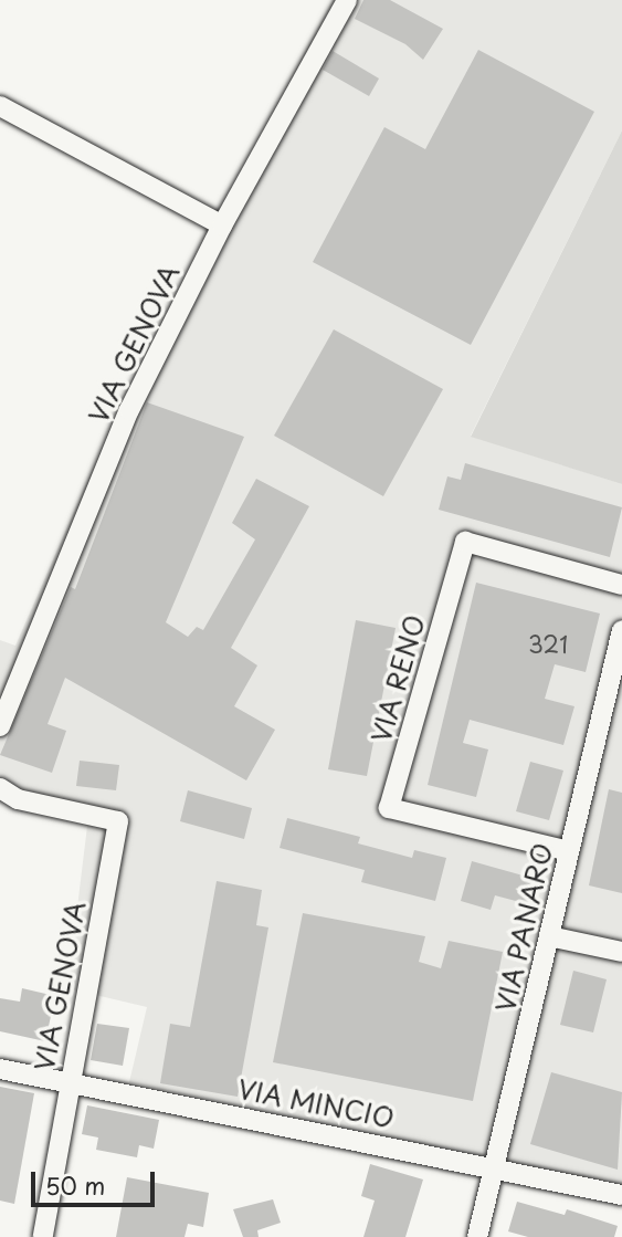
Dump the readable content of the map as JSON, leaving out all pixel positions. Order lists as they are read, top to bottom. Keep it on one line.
{"streets":{"street":["VIA GENOVA","VIA RENO","VIA PANARO","VIA MINCIO"]},"crossings":[["VIA GENOVA","VIA MINCIO"],["VIA RENO","VIA PANARO"],["VIA PANARO","VIA MINCIO"]],"house_numbers":["321"],"scale_bar":"50 m"}
